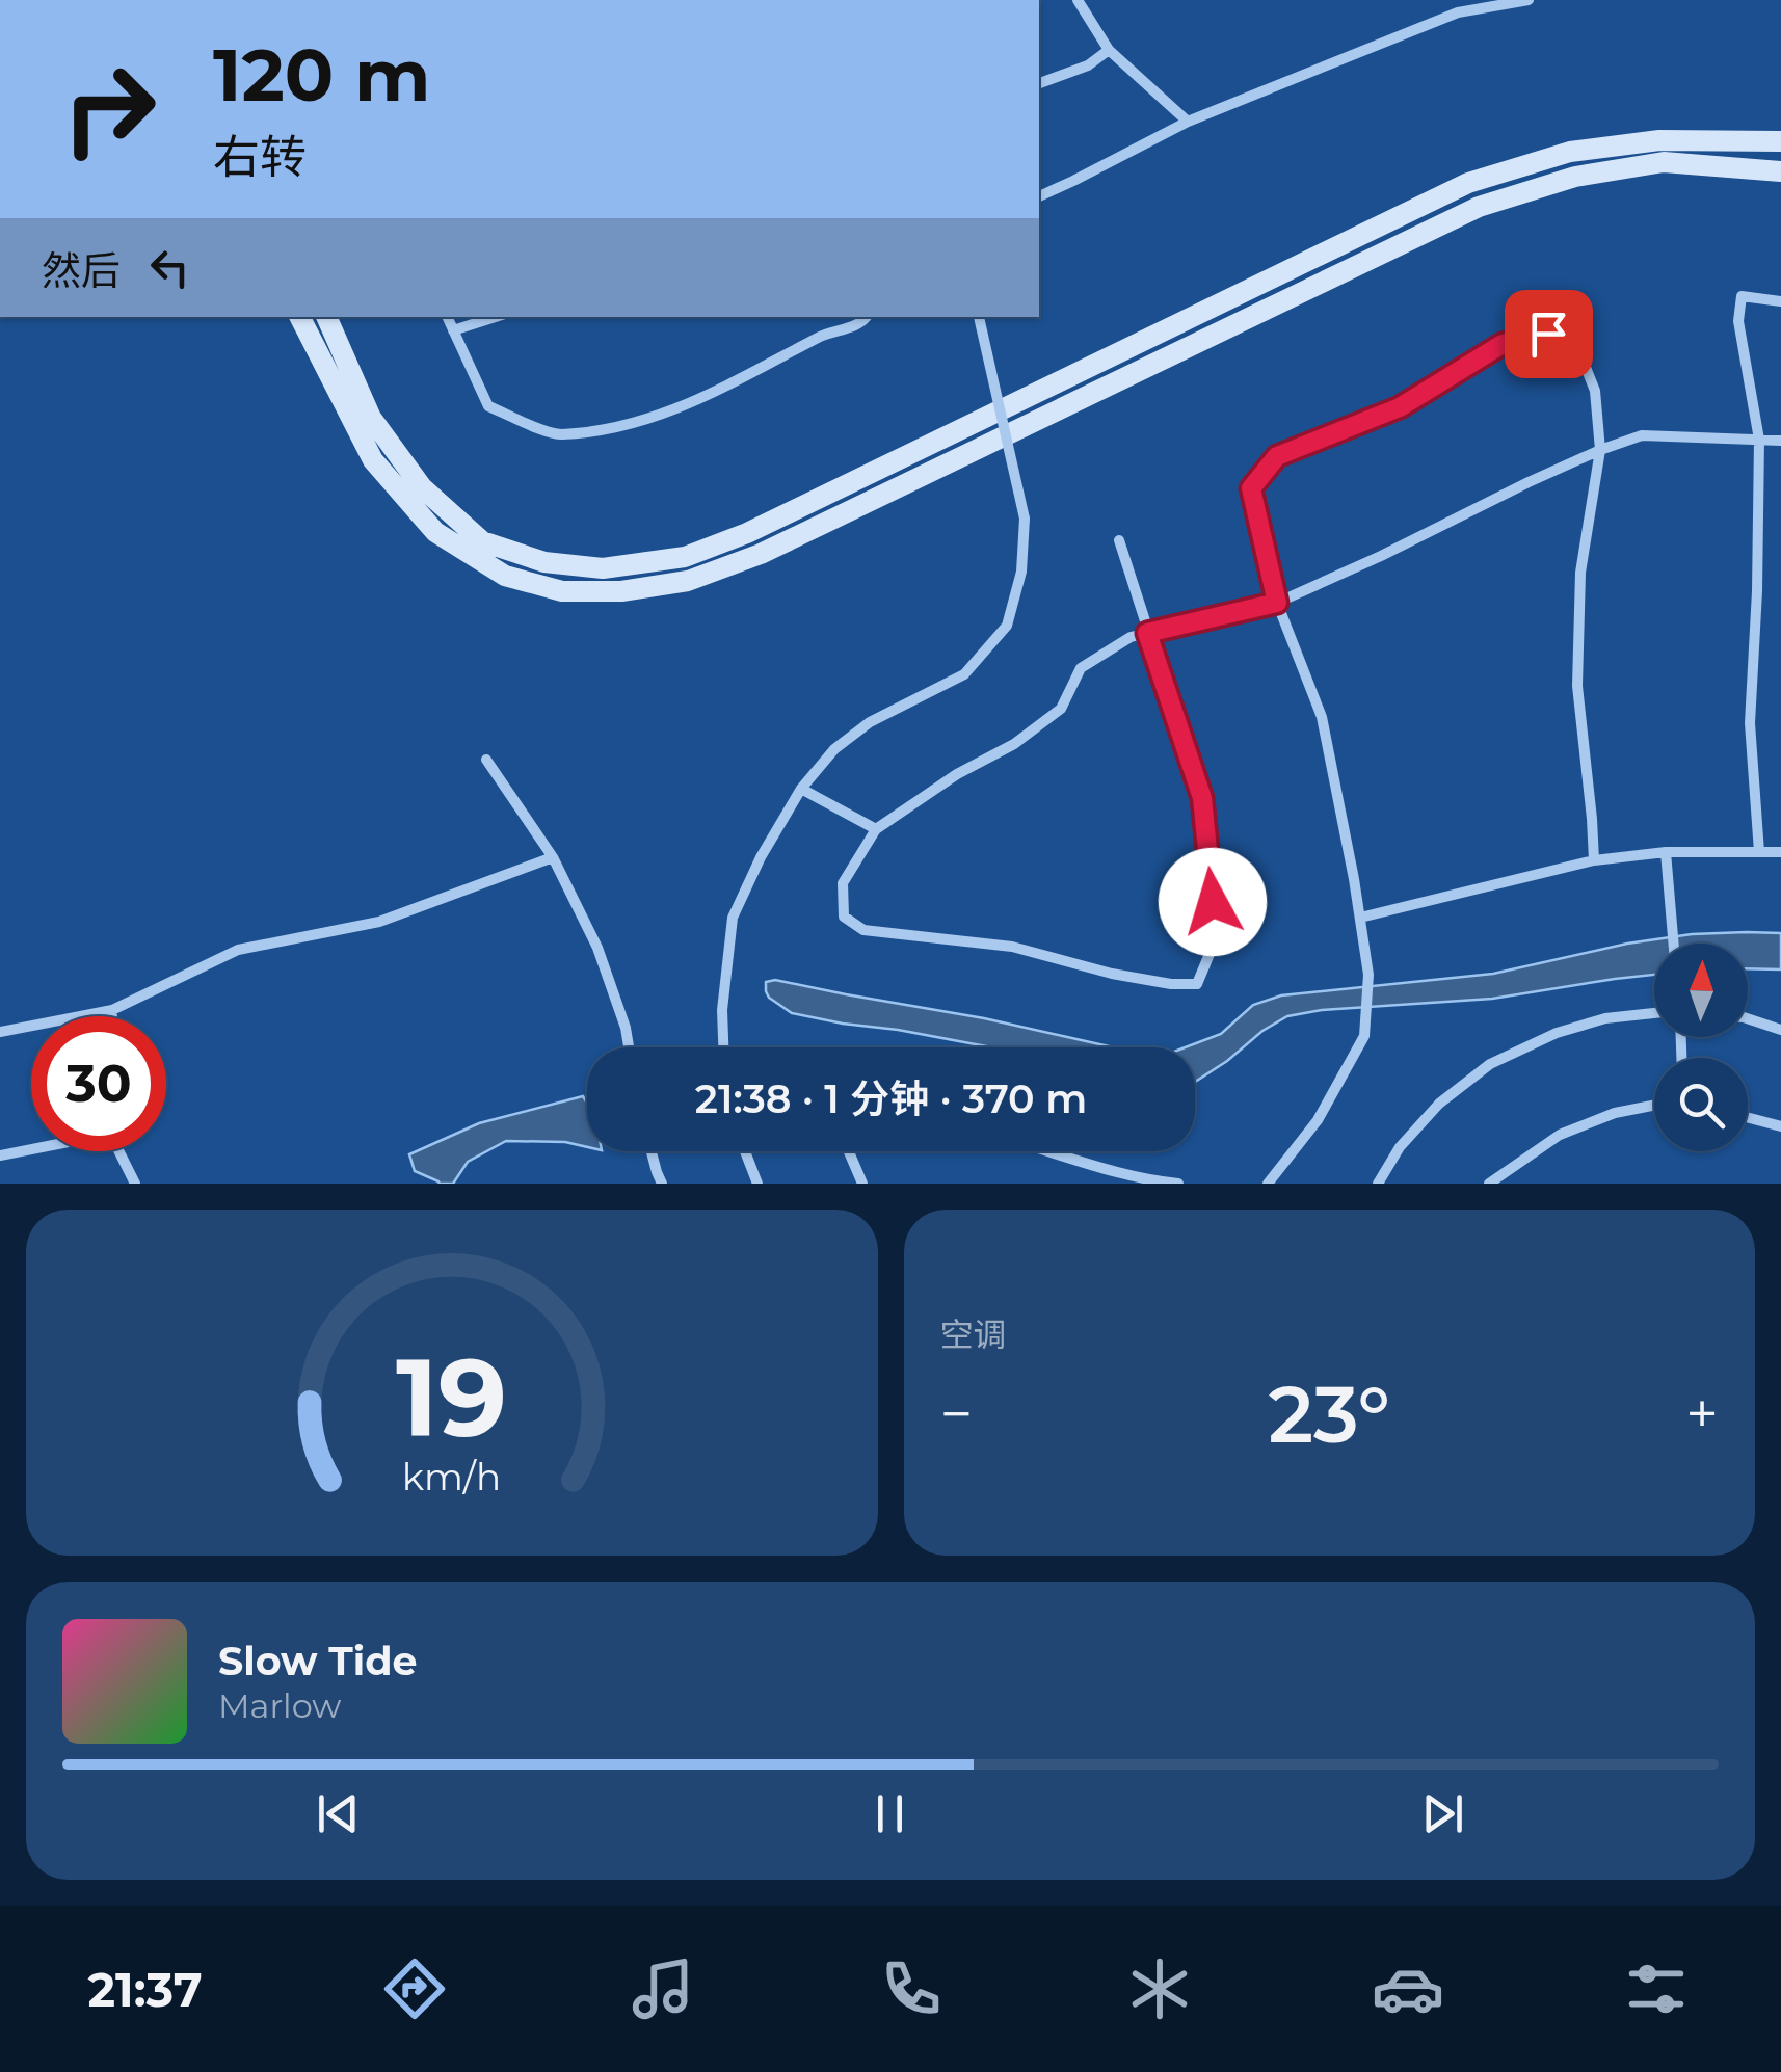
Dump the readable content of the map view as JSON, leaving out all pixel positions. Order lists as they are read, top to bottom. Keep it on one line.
{"north":"top","page":{"turn":["120 m","右转"],"then":"然后","limit":"30","trip":"21:38 · 1 分钟 · 370 m","tile":"空调","heat":["−","23°","+"],"song":["Slow Tide","Marlow"],"tabs":"21:37","gauge":["19","km/h"]}}
